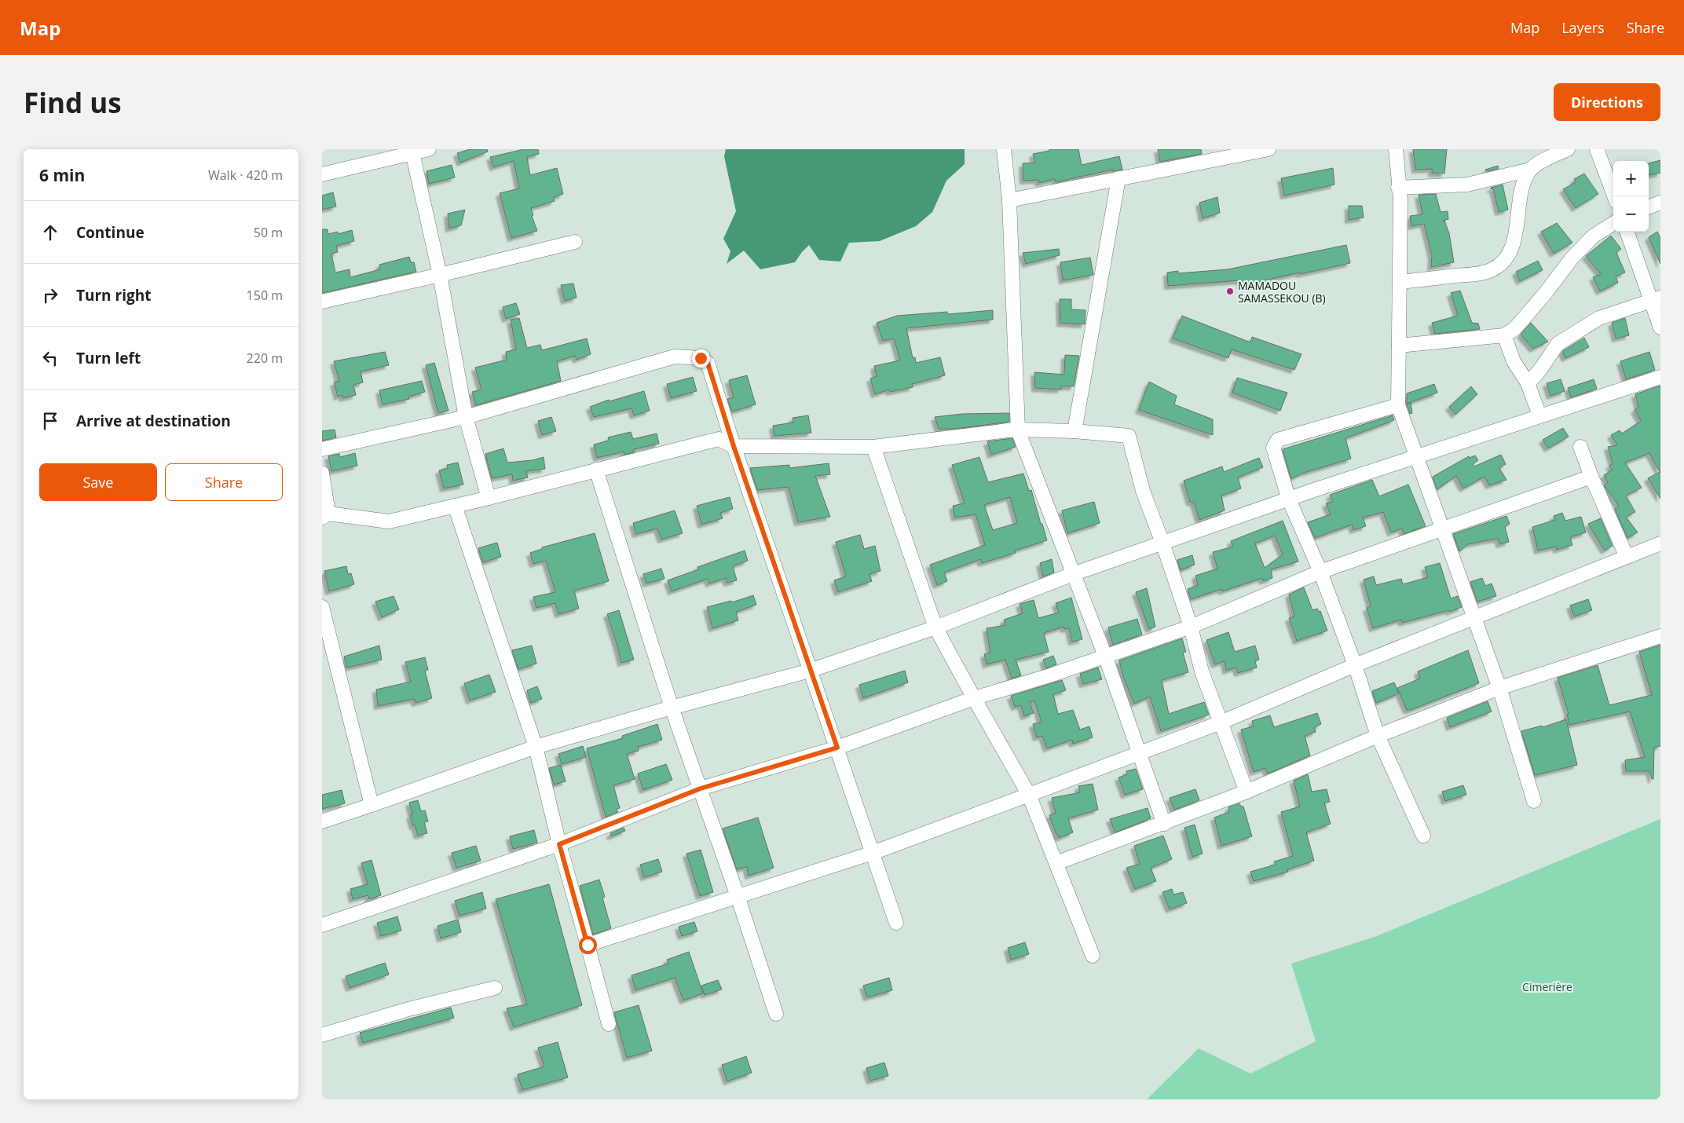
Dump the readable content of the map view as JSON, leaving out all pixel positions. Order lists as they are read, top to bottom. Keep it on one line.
{"parks":["Cimerière"],"places":["MAMADOU SAMASSEKOU (B)"],"page":{"header":"Map","nav":["Map","Layers","Share"],"buttons":["Directions",["Save","Share"]],"title":"Find us","heading":["6 min","Walk · 420 m"],"map_buttons":["+","−"],"list":[["Continue","50 m"],["Turn right","150 m"],["Turn left","220 m"],"Arrive at destination"]}}
